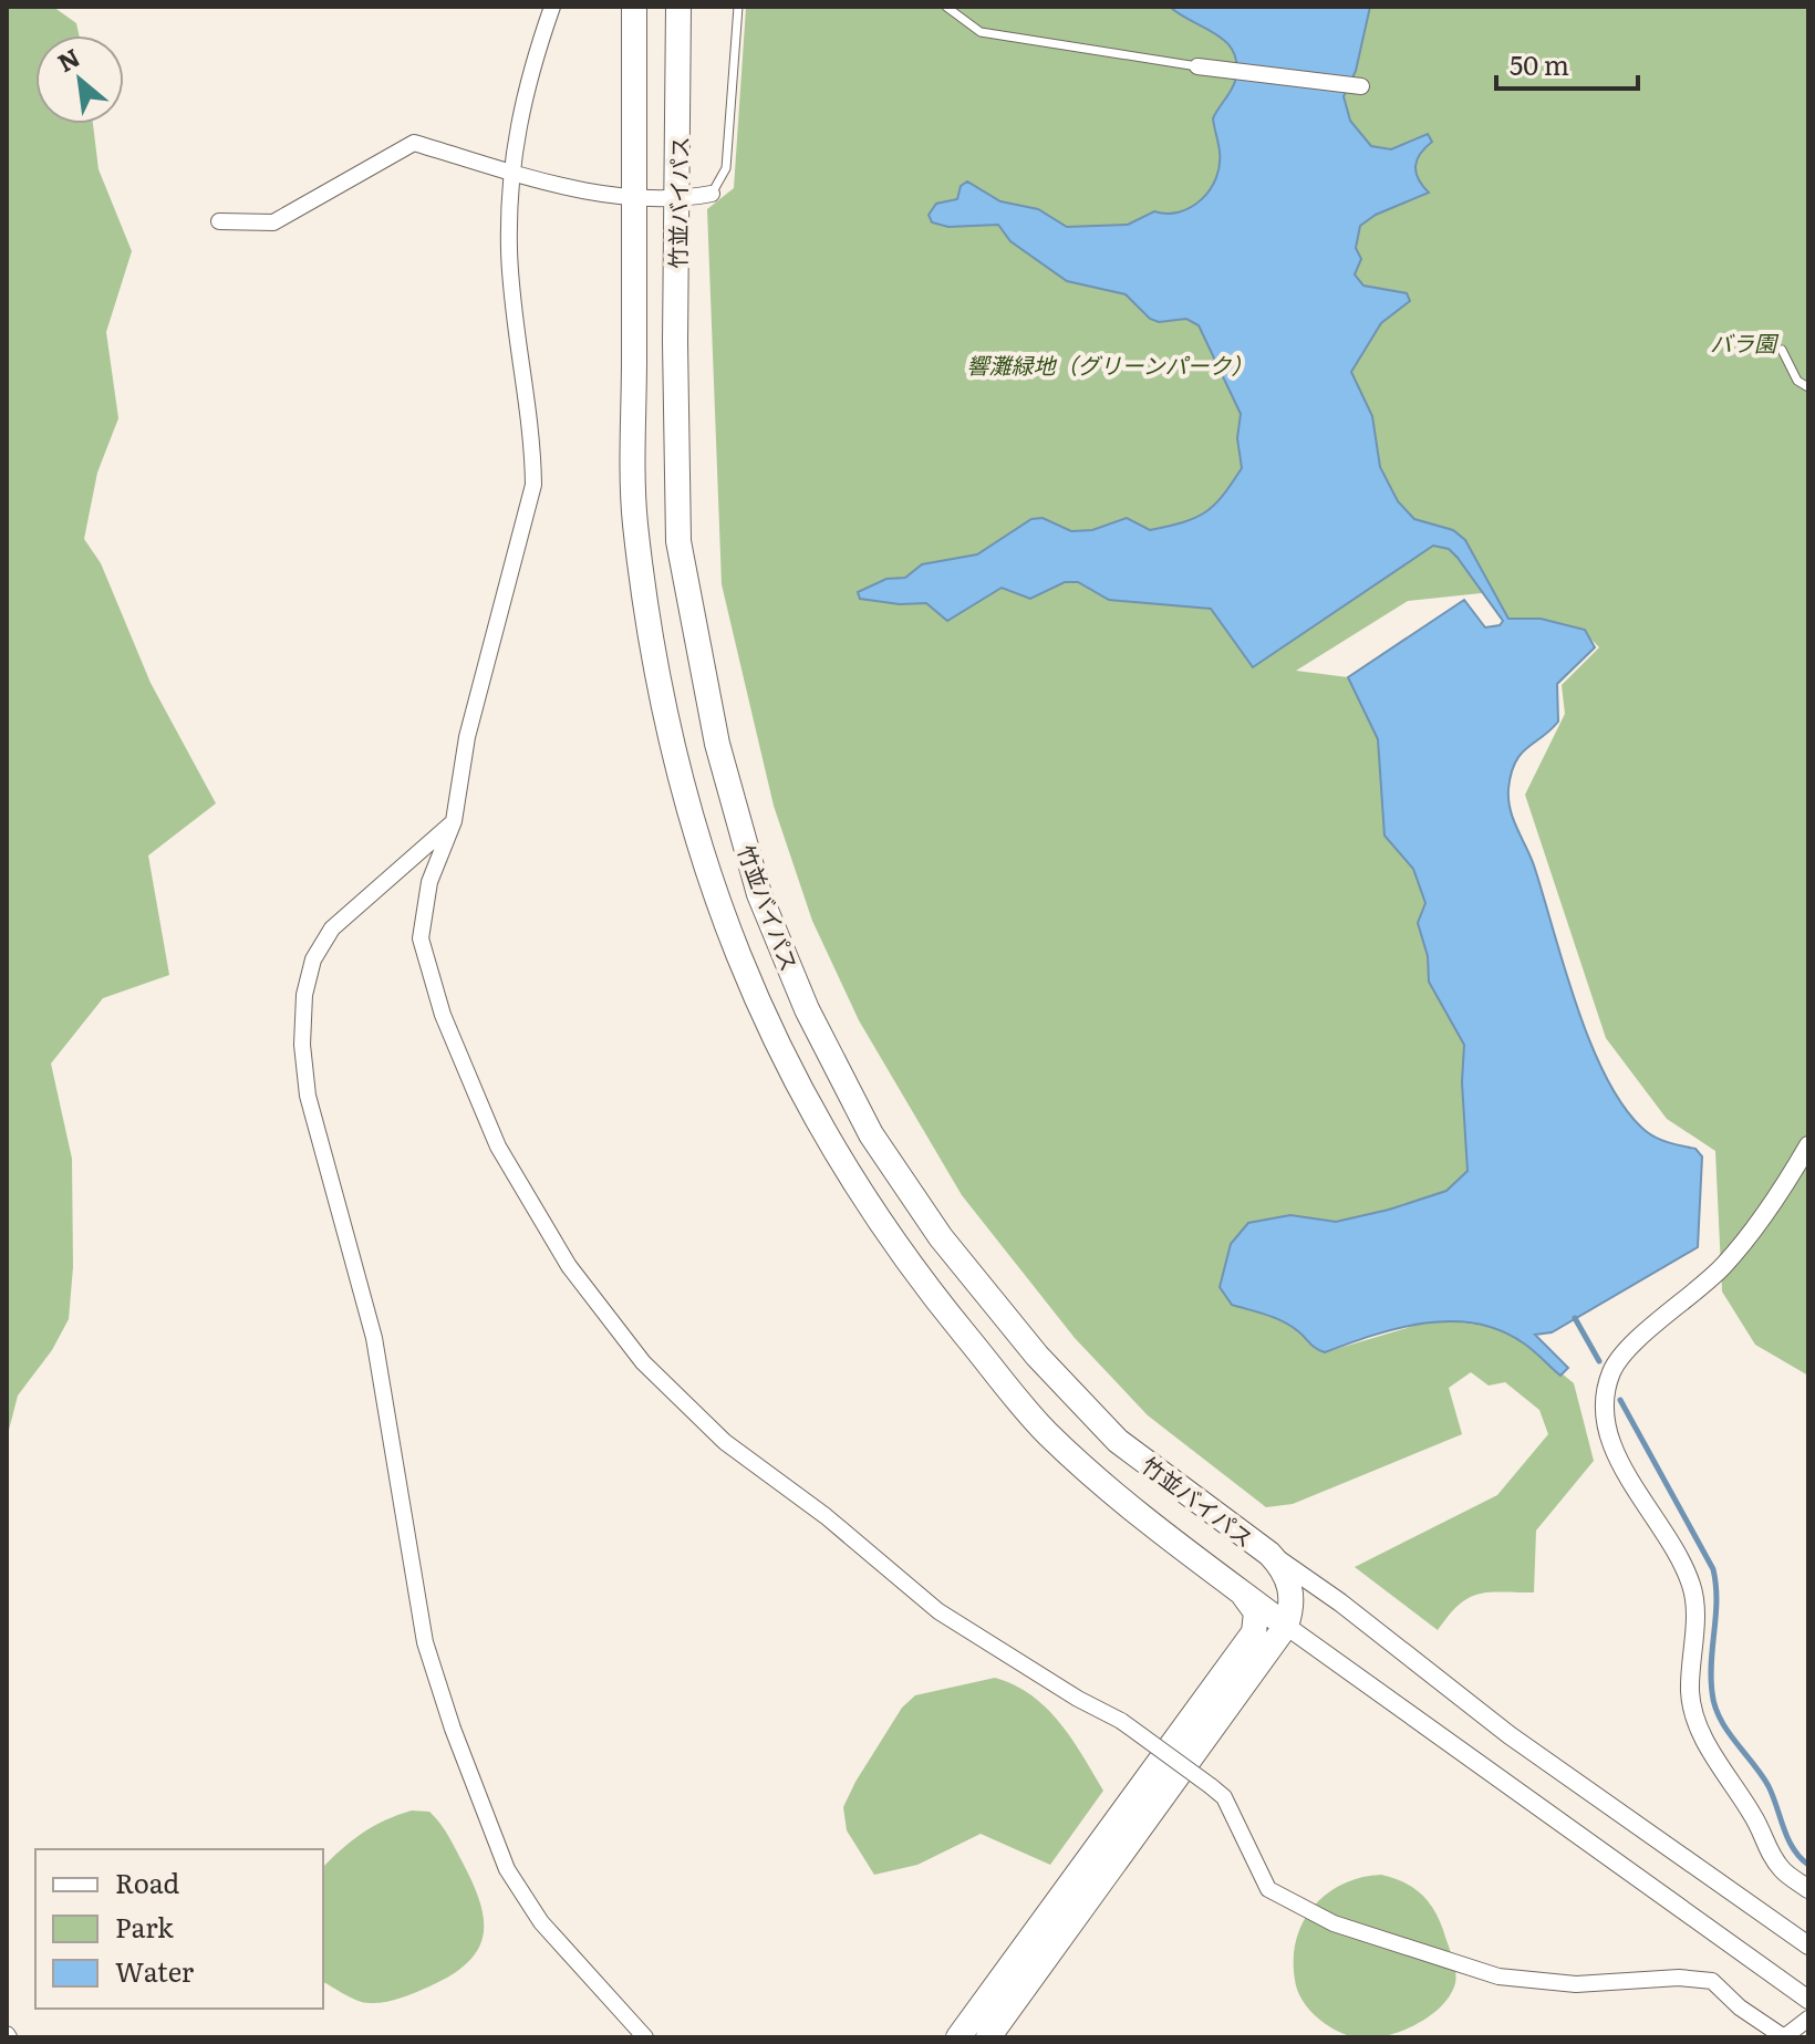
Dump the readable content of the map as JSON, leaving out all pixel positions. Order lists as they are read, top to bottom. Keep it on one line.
{"streets":{"highway":["竹並バイパス"]},"parks":["バラ園","響灘緑地（グリーンパーク）"],"legend":["Road","Park","Water"],"scale_bar":"50 m","north":"top left"}
